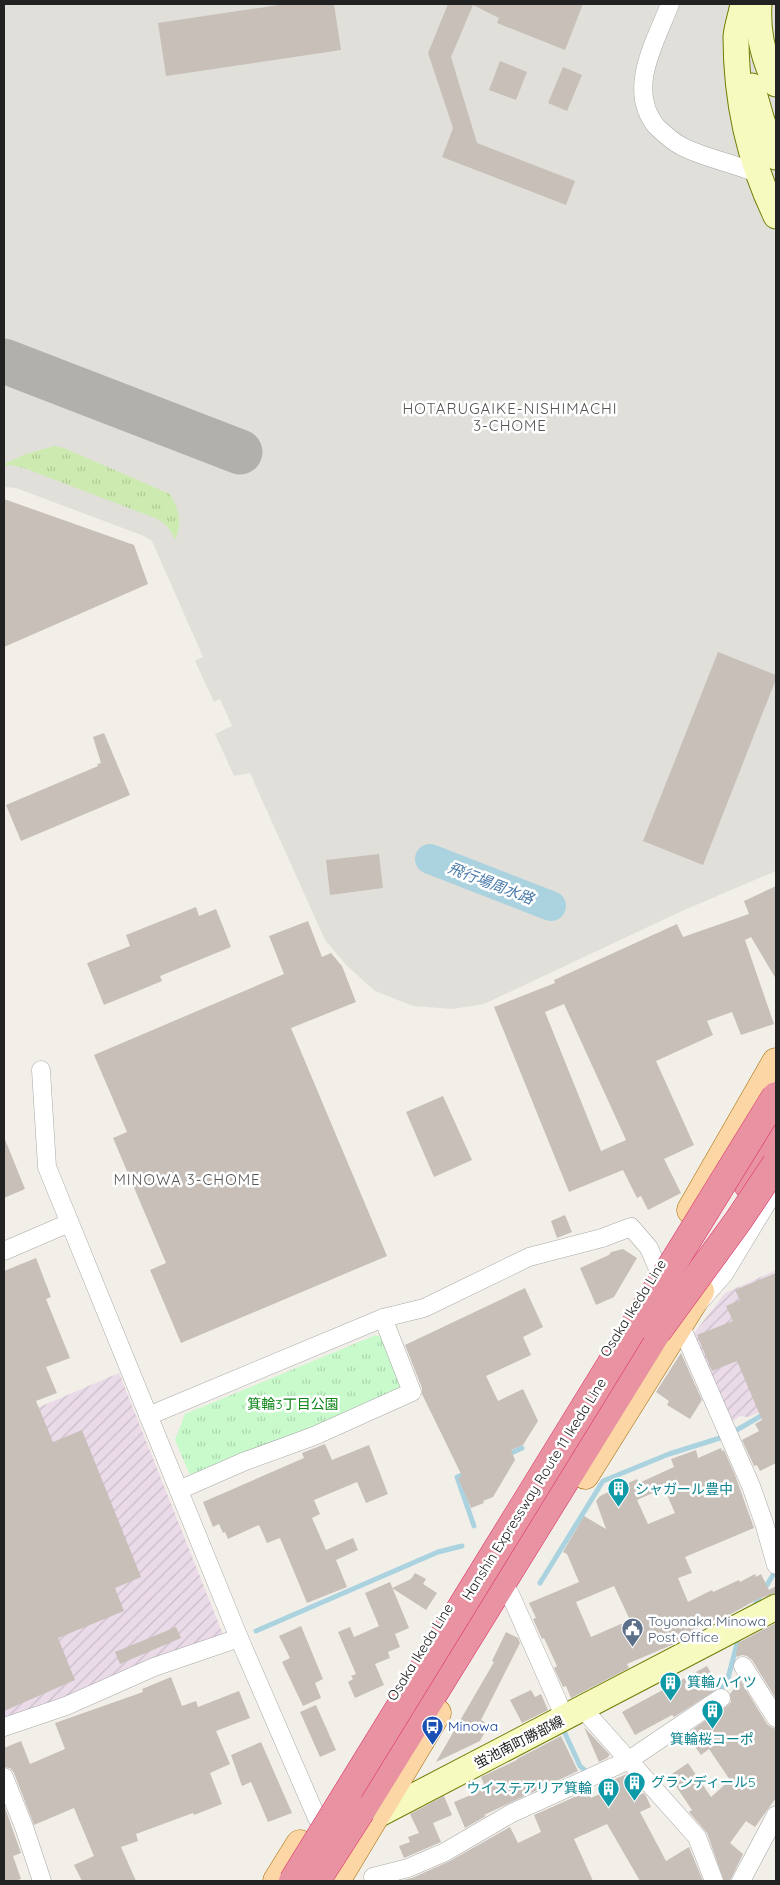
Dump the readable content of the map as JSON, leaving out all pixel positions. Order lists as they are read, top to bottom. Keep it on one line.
{"streets":{"highway":["Hanshin Expressway Route 11 Ikeda Line"],"main road":["Osaka Ikeda Line"],"street":["蛍池南町勝部線"]},"crossings":[["Osaka Ikeda Line","Hanshin Expressway Route 11 Ikeda Line"],["Osaka Ikeda Line","蛍池南町勝部線"],["Hanshin Expressway Route 11 Ikeda Line","蛍池南町勝部線"]],"districts":["HOTARUGAIKE-NISHIMACHI 3-CHOME","MINOWA 3-CHOME"],"water":["飛行場周水路"],"parks":["箕輪3丁目公園"],"places":{"building":["シャガール豊中","箕輪ハイツ","箕輪桜コーポ","グランディール5","ウイステアリア箕輪"],"public building":["Toyonaka Minowa Post Office"],"bus stop":["Minowa"]}}
